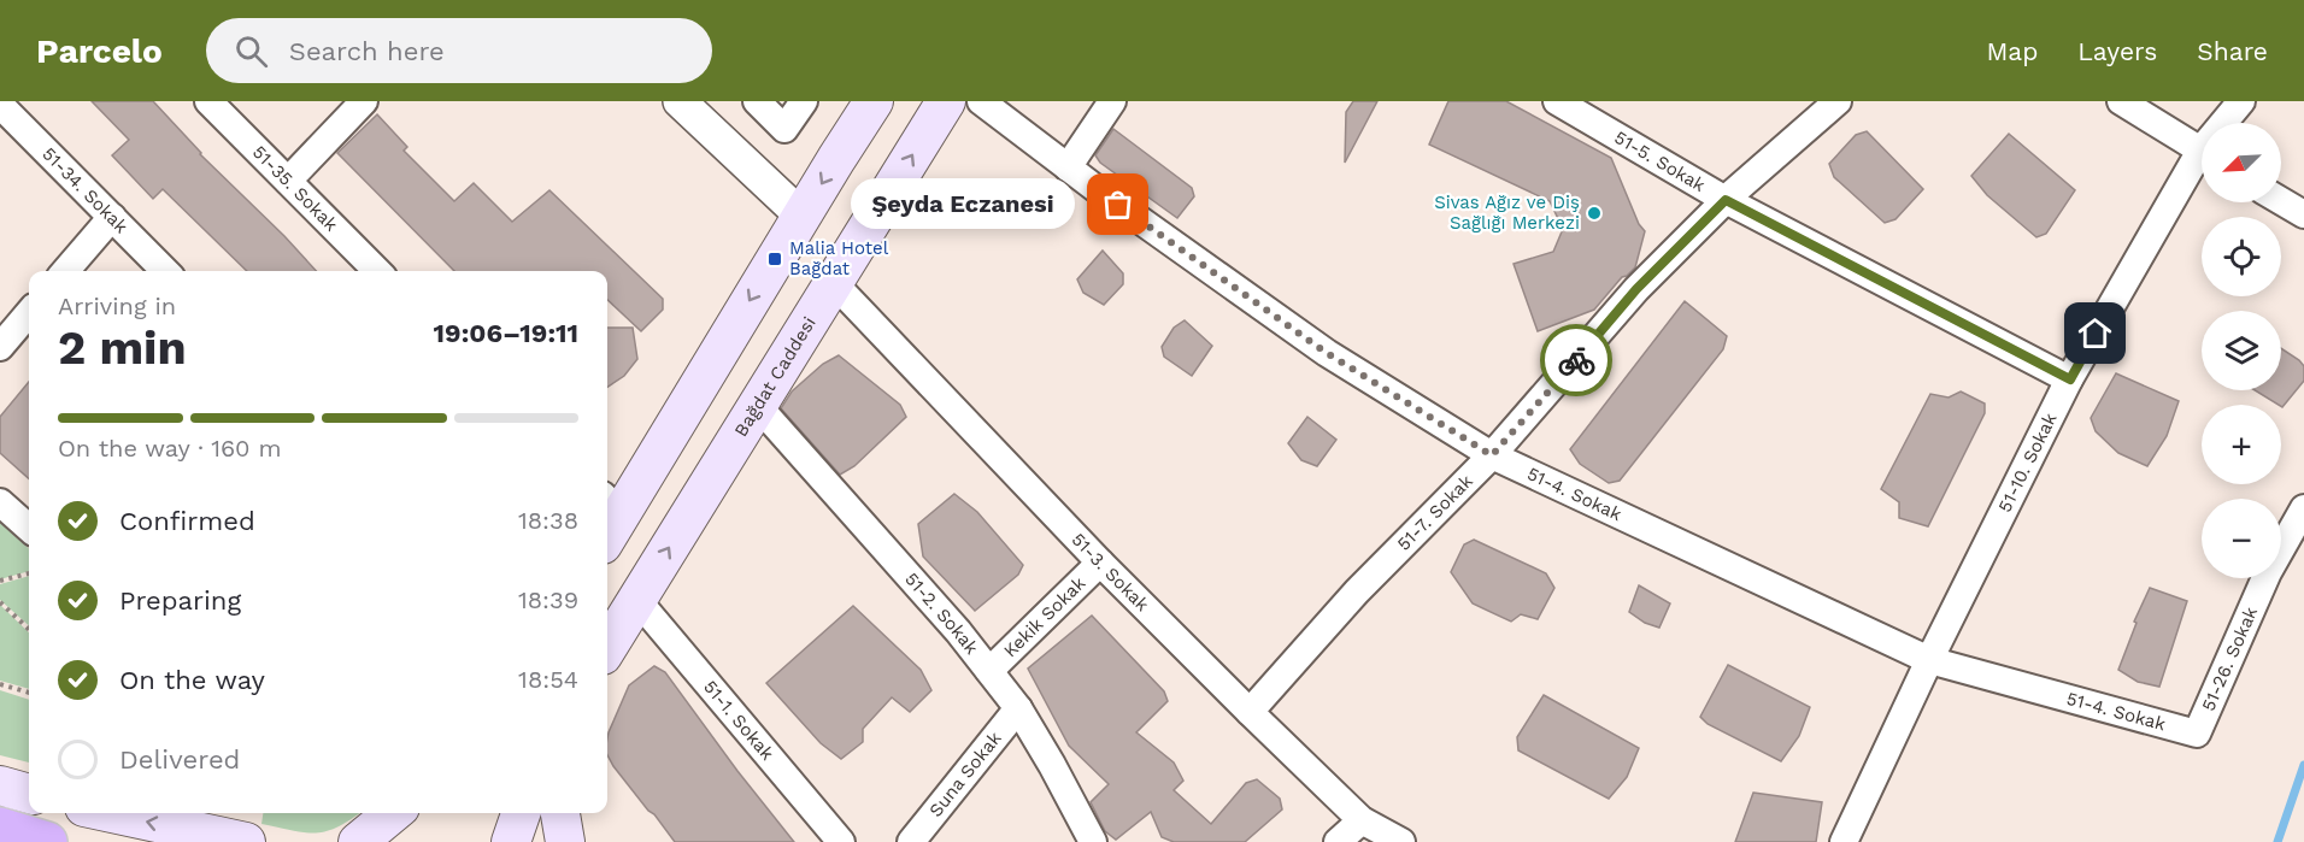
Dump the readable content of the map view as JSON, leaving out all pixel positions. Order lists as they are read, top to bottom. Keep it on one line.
{"streets":{"main road":["Bağdat Caddesi"],"street":["51-5. Sokak","51-35. Sokak","51-34. Sokak","51-10. Sokak","51-4. Sokak","51-7. Sokak","51-3. Sokak","51-2. Sokak","Kekik Sokak","51-26. Sokak","51-1. Sokak","Suna Sokak"]},"crossings":[["51-5. Sokak","51-10. Sokak"],["51-5. Sokak","51-7. Sokak"],["Bağdat Caddesi","51-3. Sokak"],["Bağdat Caddesi","51-2. Sokak"],["Bağdat Caddesi","51-1. Sokak"],["51-10. Sokak","51-4. Sokak"],["51-4. Sokak","51-7. Sokak"],["51-4. Sokak","51-26. Sokak"],["51-7. Sokak","51-3. Sokak"],["51-3. Sokak","Kekik Sokak"],["51-2. Sokak","Kekik Sokak"],["51-2. Sokak","Suna Sokak"]],"places":{"other":["Şeyda Eczanesi","Sivas Ağız ve Diş Sağlığı Merkezi"],"transit":["Malia Hotel Bağdat"]},"north":"bottom left","page":{"header":"Parcelo","search":"Search here","nav":["Map","Layers","Share"],"map_buttons":["+","−"],"bubble":"Şeyda Eczanesi","heading":["2 min","Arriving in","19:06–19:11"],"bar":"On the way · 160 m","list":[["Confirmed","18:38"],["Preparing","18:39"],["On the way","18:54"],"Delivered"]}}
